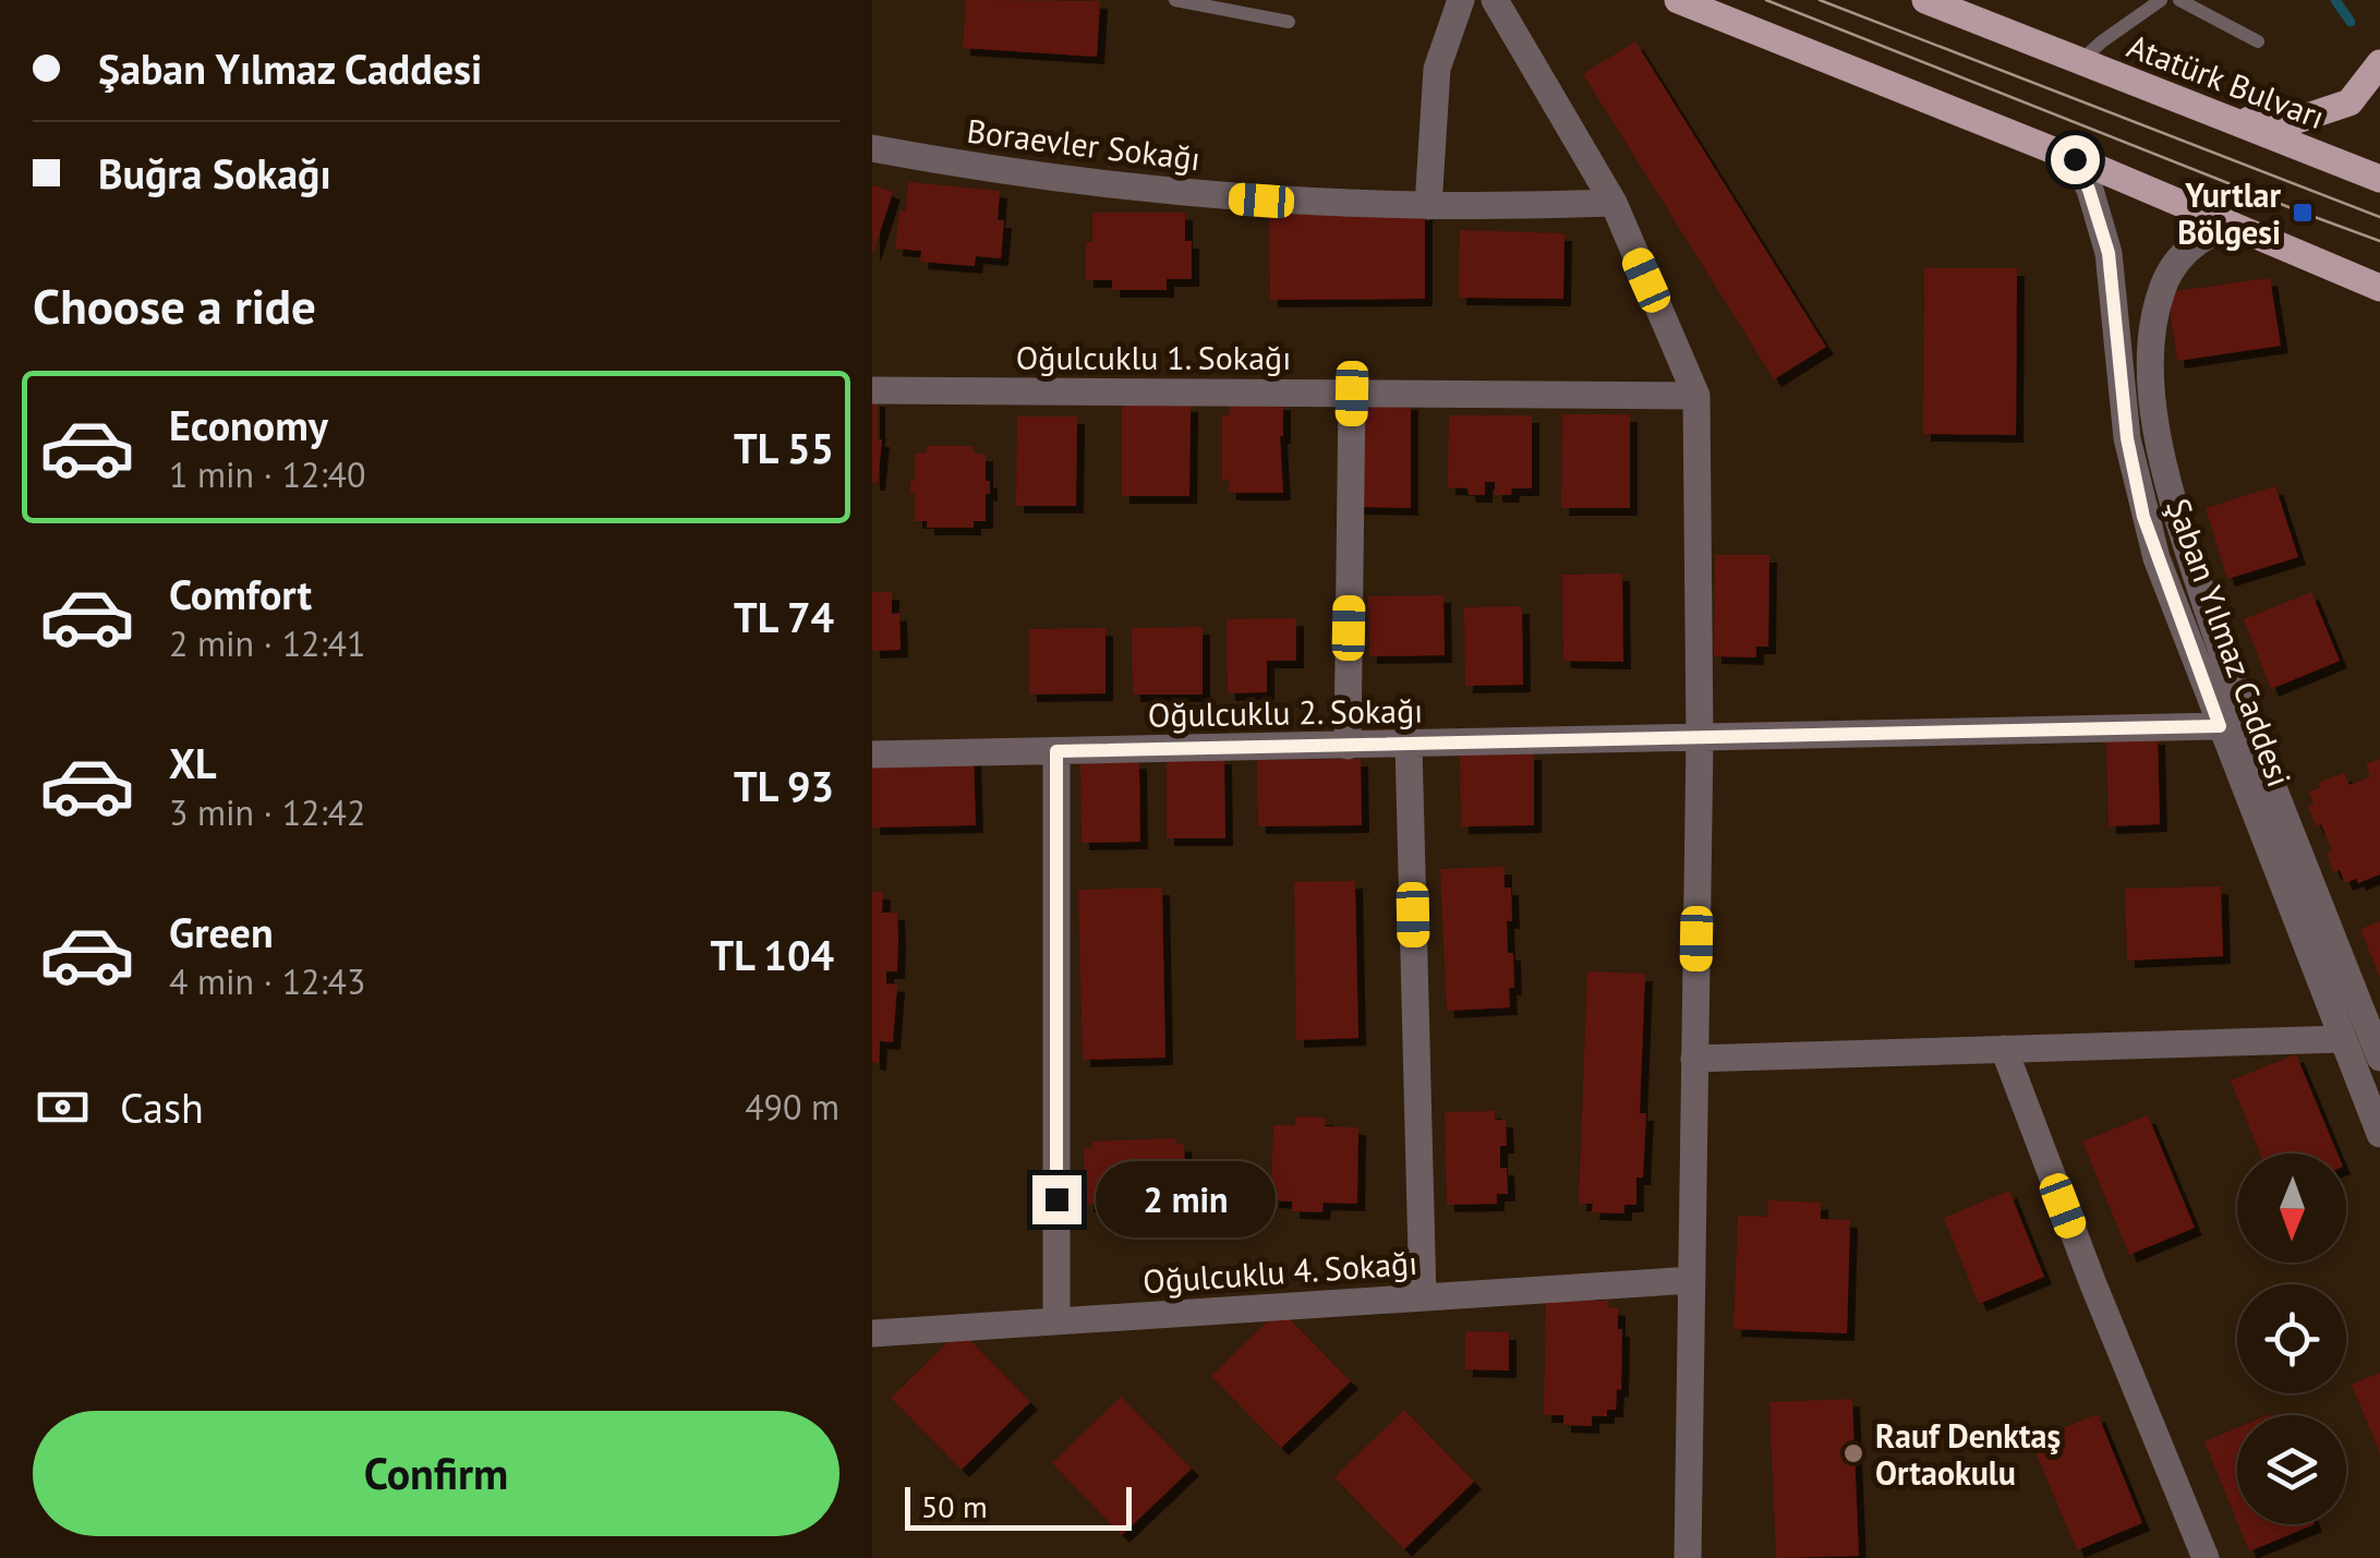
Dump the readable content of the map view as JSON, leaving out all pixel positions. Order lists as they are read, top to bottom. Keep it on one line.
{"streets":{"main road":["Atatürk Bulvarı"],"street":["Boraevler Sokağı","Oğulcuklu 1. Sokağı","Şaban Yılmaz Caddesi","Oğulcuklu 2. Sokağı","Oğulcuklu 4. Sokağı"]},"crossings":[["Şaban Yılmaz Caddesi","Oğulcuklu 2. Sokağı"]],"places":{"transit":["Yurtlar Bölgesi"],"other":["Rauf Denktaş Ortaokulu"]},"scale_bar":"50 m","north":"bottom","page":{"banner":["Şaban Yılmaz Caddesi","Buğra Sokağı"],"heading":"Choose a ride","list":[{"name":"Economy","note":"1 min · 12:40","value":"TL 55"},{"name":"Comfort","note":"2 min · 12:41","value":"TL 74"},{"name":"XL","note":"3 min · 12:42","value":"TL 93"},{"name":"Green","note":"4 min · 12:43","value":"TL 104"}],"pay":["Cash","490 m"],"bubble":"2 min","buttons":"Confirm","scale":"50 m"}}
